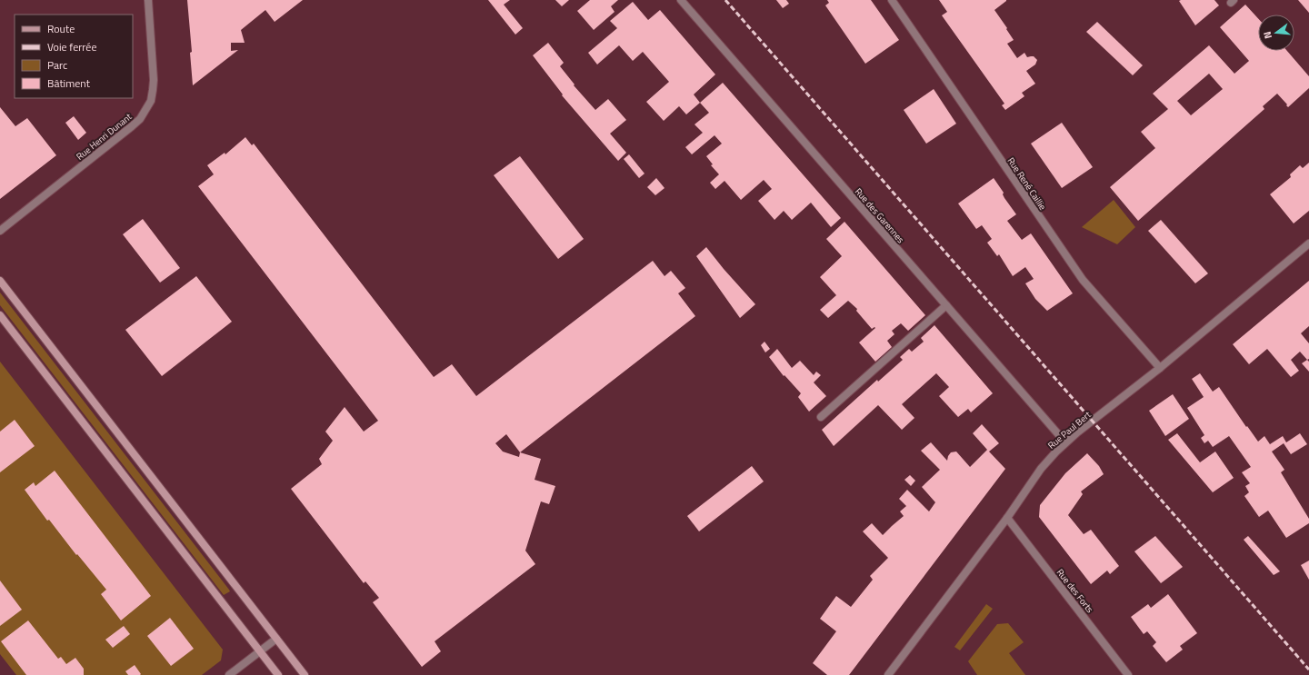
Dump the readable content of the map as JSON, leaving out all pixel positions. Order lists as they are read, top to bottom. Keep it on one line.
{"streets":{"street":["Rue Henri Dunant","Rue René Caillie","Rue des Garennes","Rue Paul Bert","Rue des Forts"]},"crossings":[["Rue René Caillie","Rue Paul Bert"],["Rue des Garennes","Rue Paul Bert"],["Rue Paul Bert","Rue des Forts"]],"legend":["Route","Voie ferrée","Parc","Bâtiment"],"north":"left"}
